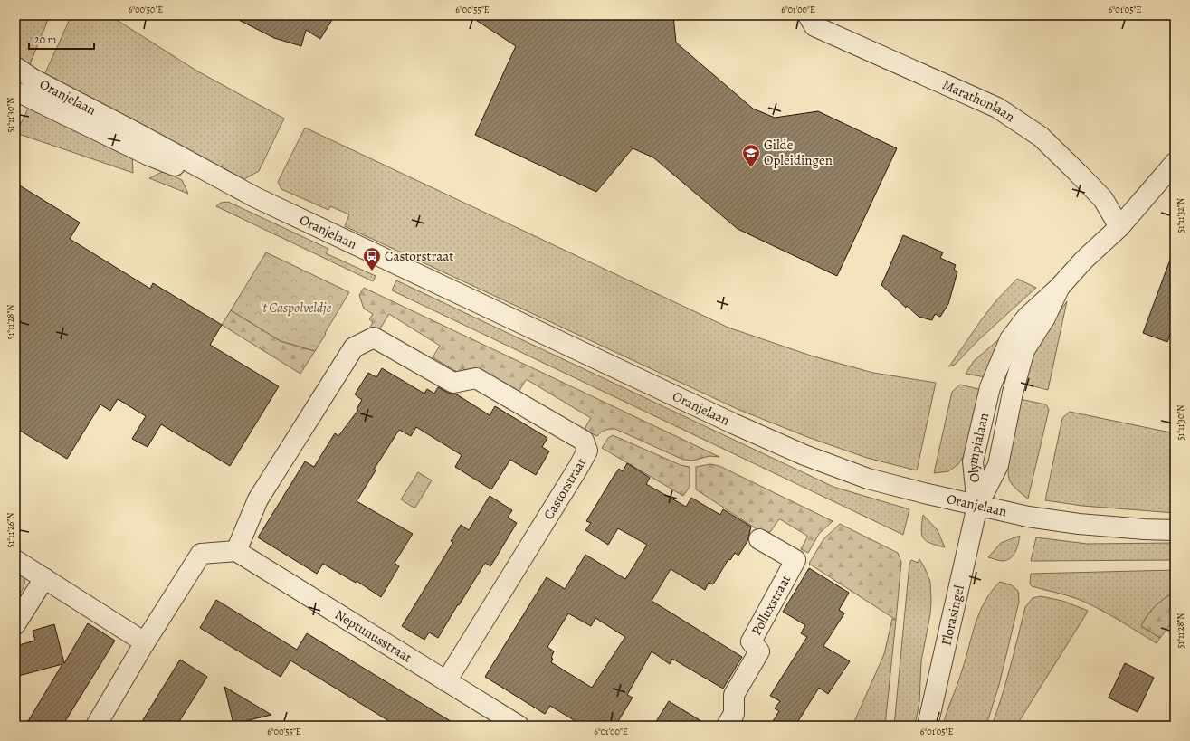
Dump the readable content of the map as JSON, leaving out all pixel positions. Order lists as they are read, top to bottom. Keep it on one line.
{"streets":{"street":["Oranjelaan","Marathonlaan","Olympialaan","Castorstraat","Polluxstraat","Florasingel","Neptunusstraat"]},"crossings":[["Oranjelaan","Olympialaan"],["Oranjelaan","Florasingel"],["Marathonlaan","Olympialaan"],["Olympialaan","Florasingel"],["Castorstraat","Neptunusstraat"]],"parks":["'t Caspolveldje"],"places":{"school or university":["Gilde Opleidingen"],"bus stop":["Castorstraat"]},"scale_bar":"20 m","coordinates":["6°00'50\"E","6°00'55\"E","6°01'00\"E","6°01'05\"E","51°11'30\"N","51°11'32\"N","51°11'28\"N","51°11'26\"N"]}
